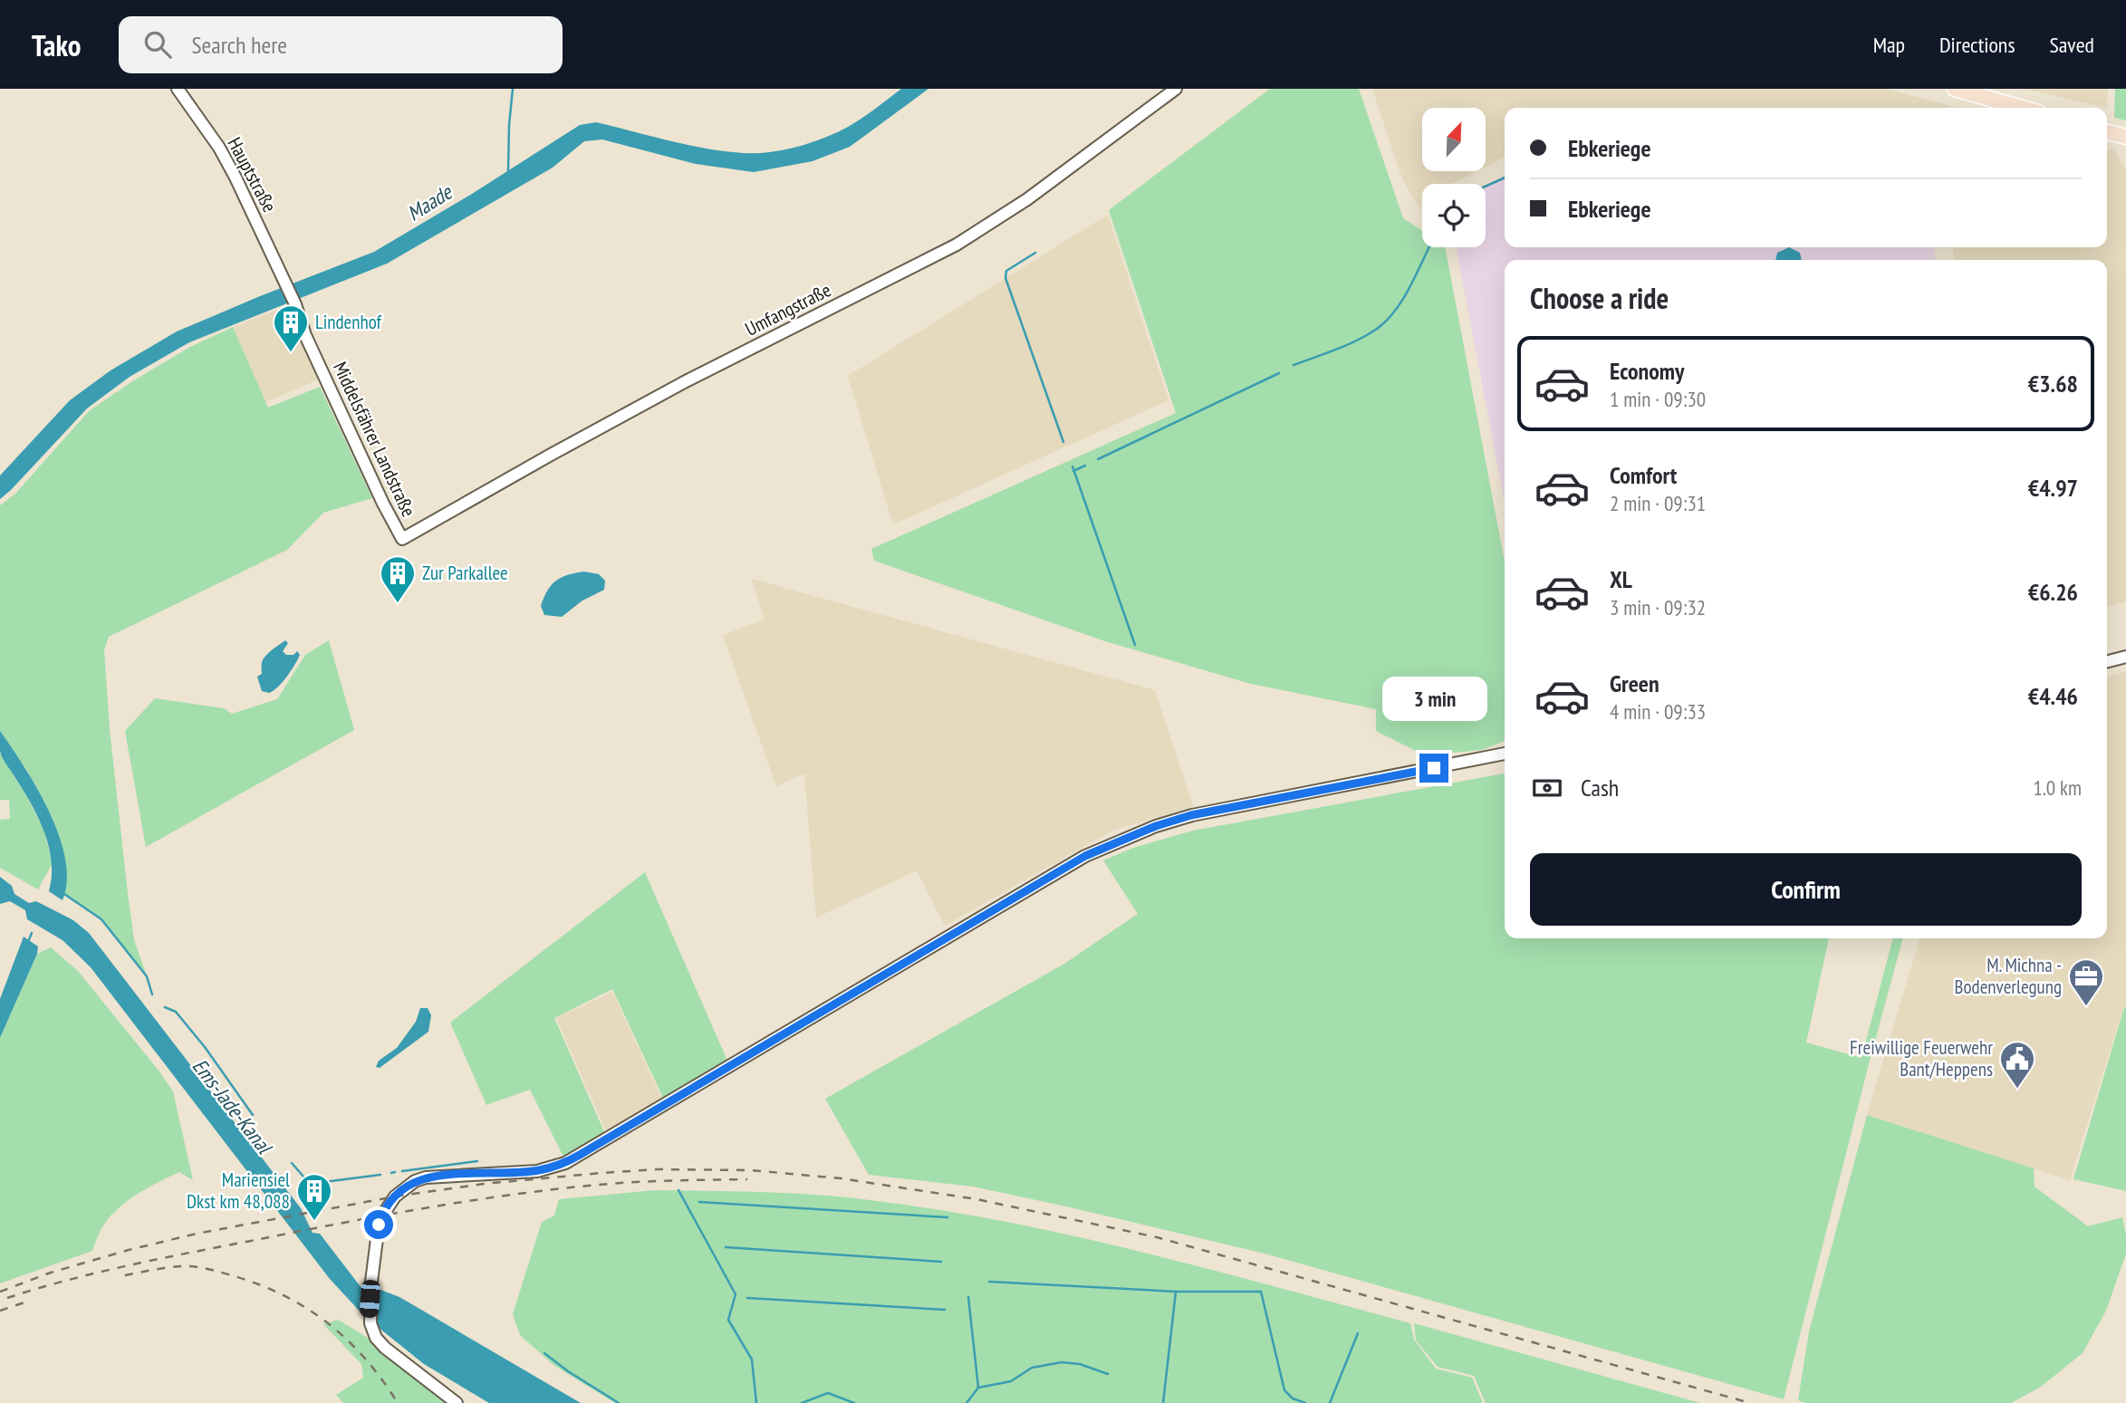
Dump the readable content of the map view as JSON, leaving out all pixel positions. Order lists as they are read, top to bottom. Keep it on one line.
{"streets":{"street":["Hauptstraße","Umfangstraße","Middelsfährer Landstraße"]},"crossings":[["Hauptstraße","Middelsfährer Landstraße"],["Umfangstraße","Middelsfährer Landstraße"]],"water":["Maade","Ems-Jade-Kanal"],"places":{"building":["Lindenhof","Zur Parkallee","Mariensiel Dkst km 48,088"],"office":["M. Michna - Bodenverlegung"],"public building":["Freiwillige Feuerwehr Bant/Heppens"]},"north":"top right","page":{"header":"Tako","search":"Search here","nav":["Map","Directions","Saved"],"banner":["Ebkeriege","Ebkeriege"],"heading":"Choose a ride","list":[{"name":"Economy","note":"1 min · 09:30","value":"€3.68"},{"name":"Comfort","note":"2 min · 09:31","value":"€4.97"},{"name":"XL","note":"3 min · 09:32","value":"€6.26"},{"name":"Green","note":"4 min · 09:33","value":"€4.46"}],"bubble":"3 min","pay":["Cash","1.0 km"],"buttons":"Confirm"}}
